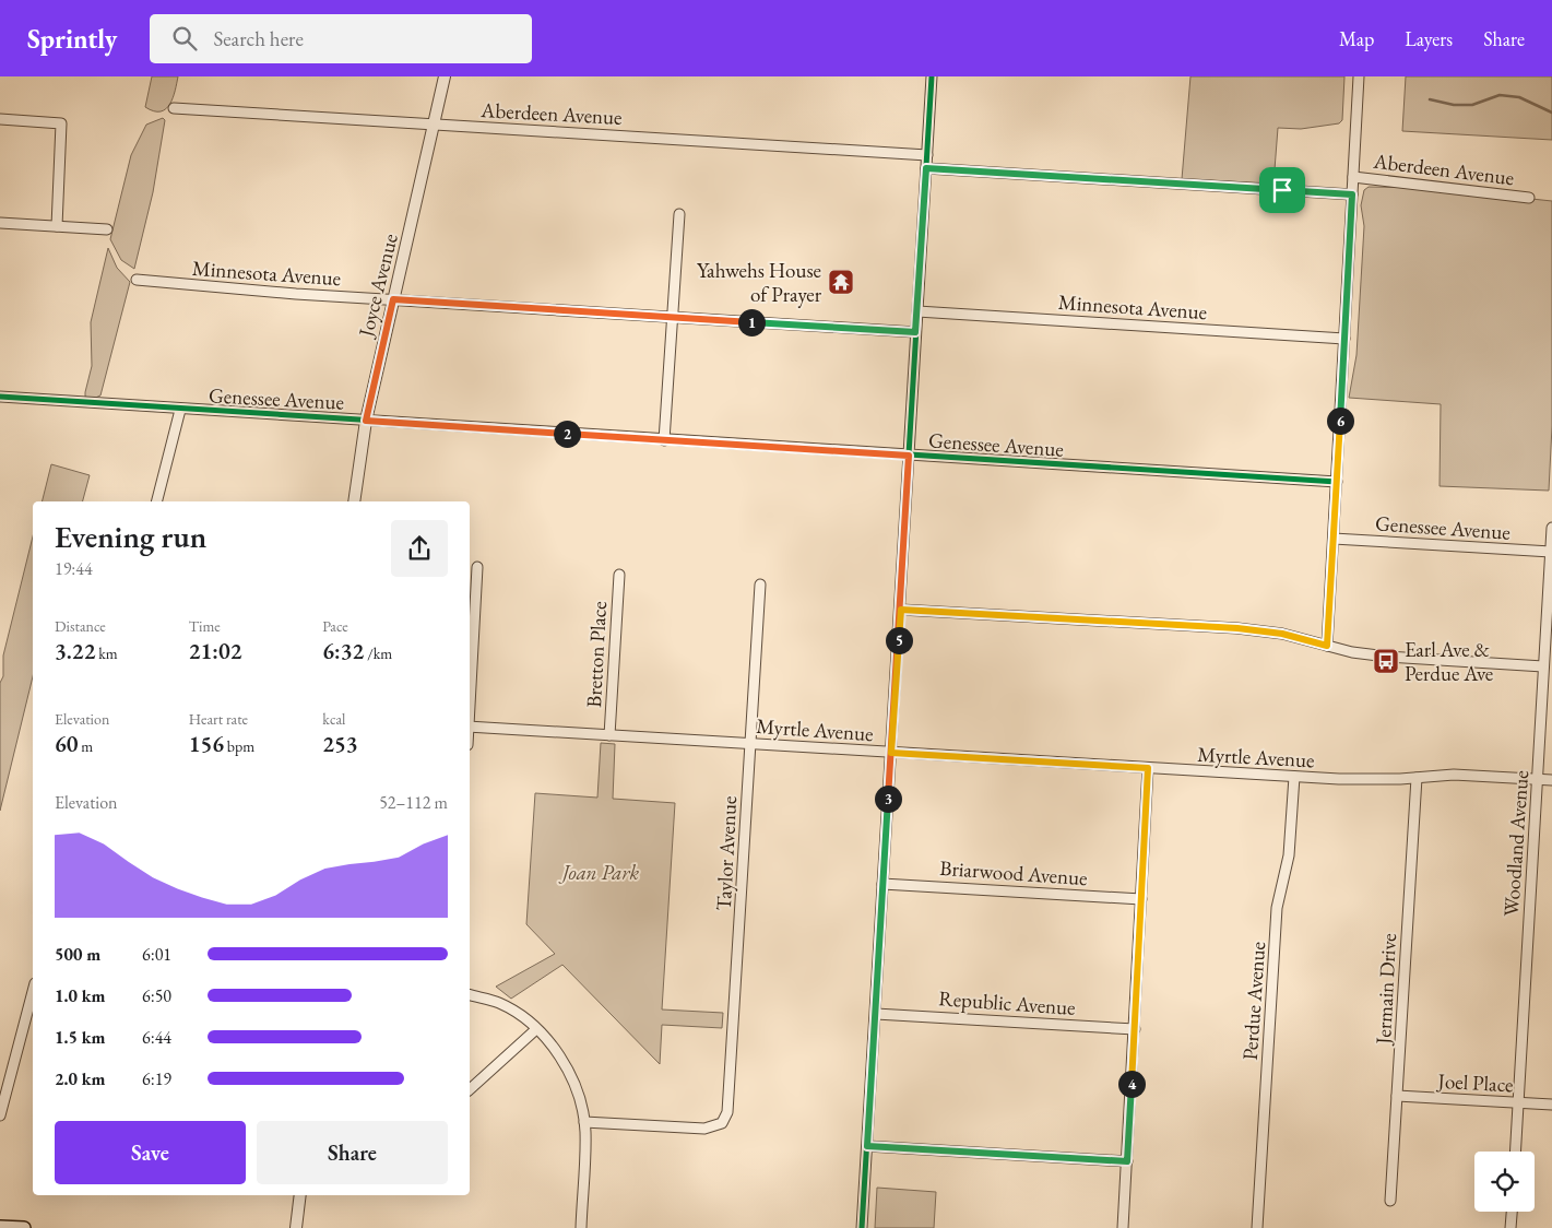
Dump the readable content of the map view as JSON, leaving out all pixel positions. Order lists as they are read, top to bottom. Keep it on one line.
{"streets":{"street":["Aberdeen Avenue","Minnesota Avenue","Joyce Avenue","Genessee Avenue","Bretton Place","Myrtle Avenue","Woodland Avenue","Taylor Avenue","Briarwood Avenue","Jermain Drive","Perdue Avenue","Republic Avenue","Joel Place"]},"crossings":[["Aberdeen Avenue","Joyce Avenue"],["Minnesota Avenue","Joyce Avenue"],["Joyce Avenue","Genessee Avenue"],["Genessee Avenue","Woodland Avenue"],["Bretton Place","Myrtle Avenue"],["Myrtle Avenue","Woodland Avenue"],["Myrtle Avenue","Taylor Avenue"],["Myrtle Avenue","Jermain Drive"],["Myrtle Avenue","Perdue Avenue"],["Woodland Avenue","Joel Place"],["Jermain Drive","Joel Place"]],"parks":["Joan Park"],"places":{"temple":["Yahwehs House of Prayer"],"bus stop":["Earl Ave & Perdue Ave"]},"page":{"header":"Sprintly","search":"Search here","nav":["Map","Layers","Share"],"pins":["1","6","2","5","3","4"],"heading":["Evening run","19:44"],"stats":[["Distance","3.22 km"],["Time","21:02"],["Pace","6:32 /km"],["Elevation","60 m"],["Heart rate","156 bpm"],["kcal","253"]],"chart":["Elevation","52–112 m"],"list":[{"name":"500 m","note":"6:01"},{"name":"1.0 km","note":"6:50"},{"name":"1.5 km","note":"6:44"},{"name":"2.0 km","note":"6:19"}],"buttons":["Save","Share"]}}
